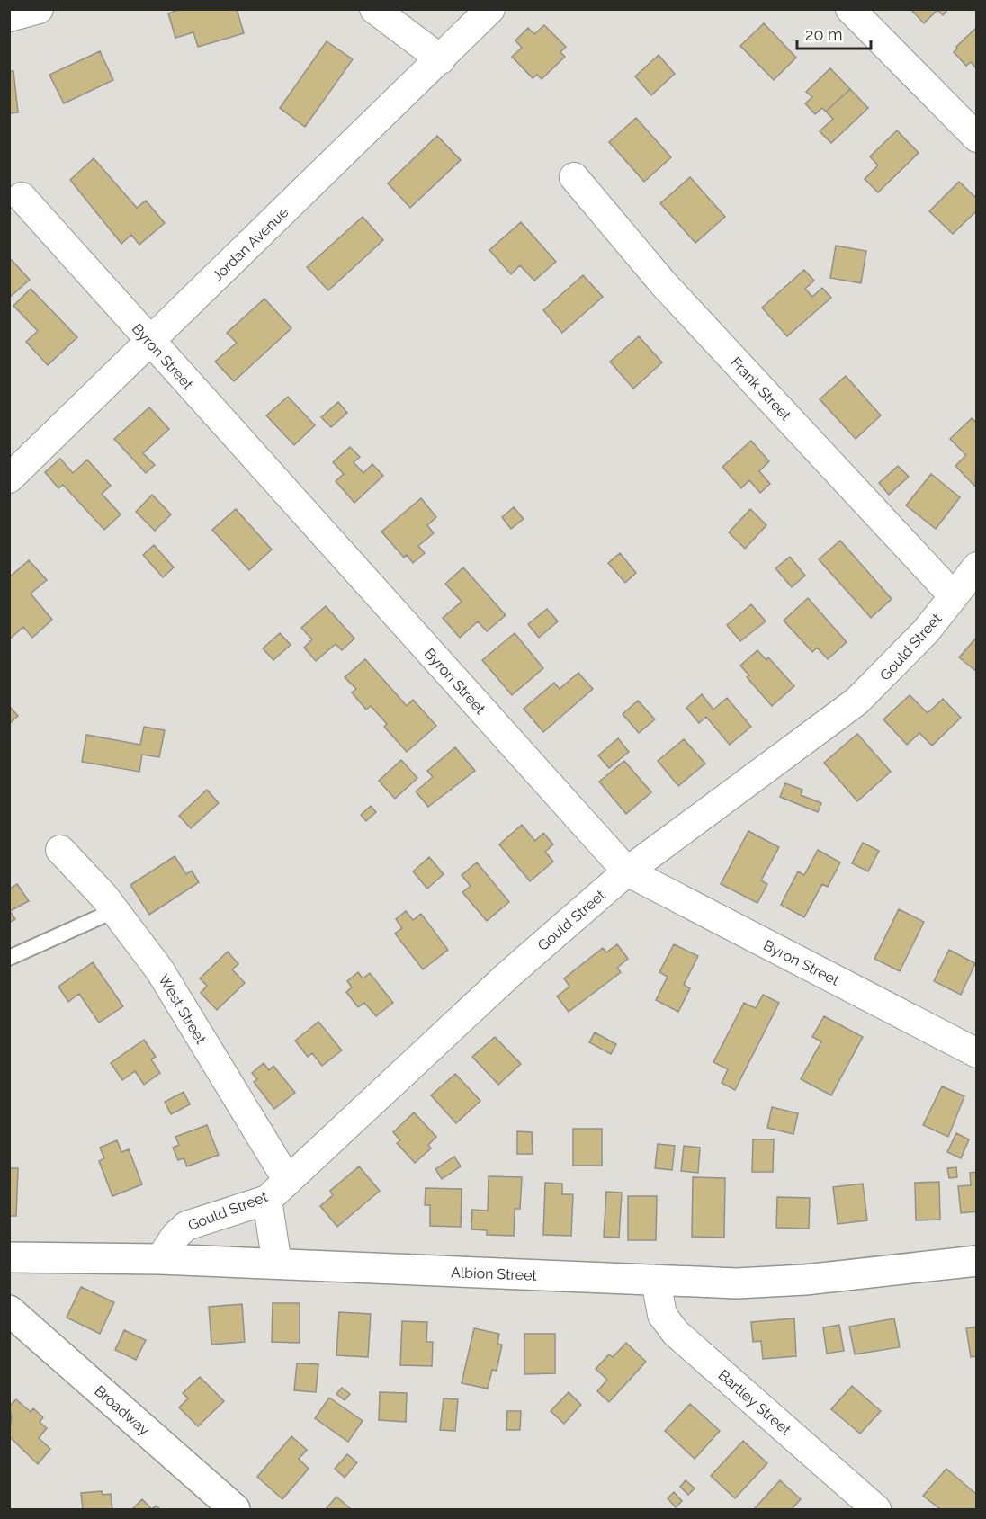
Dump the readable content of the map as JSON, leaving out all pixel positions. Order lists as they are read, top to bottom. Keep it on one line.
{"streets":{"main road":["Albion Street","Broadway"],"street":["Jordan Avenue","Byron Street","Frank Street","Gould Street","West Street","Bartley Street"]},"crossings":[["Jordan Avenue","Byron Street"],["Byron Street","Gould Street"],["Frank Street","Gould Street"],["Gould Street","West Street"],["Gould Street","Albion Street"],["Albion Street","Bartley Street"]],"scale_bar":"20 m"}
